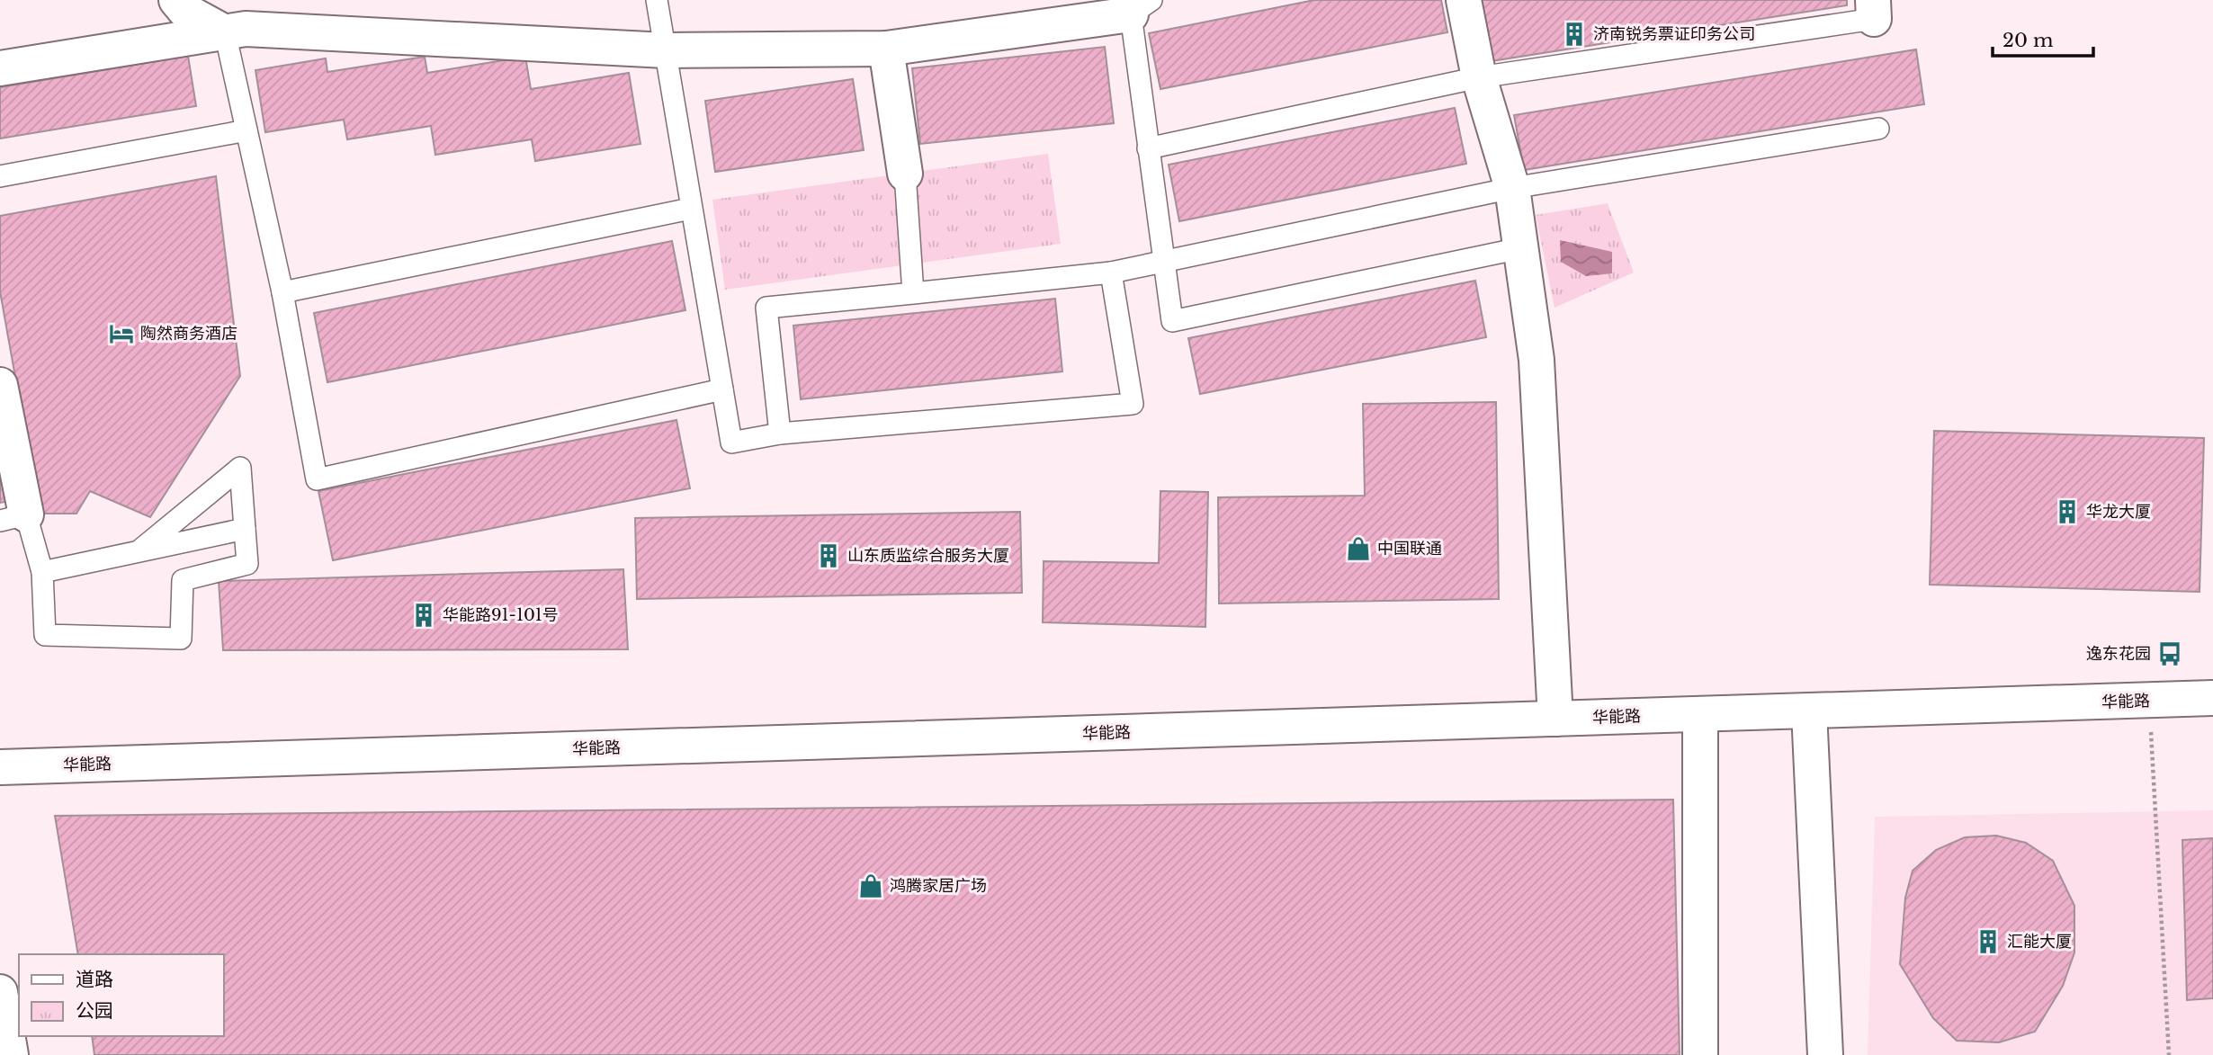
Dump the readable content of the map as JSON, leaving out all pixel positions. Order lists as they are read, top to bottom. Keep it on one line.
{"streets":{"street":["华能路"]},"places":{"building":["济南锐务票证印务公司","华龙大厦","山东质监综合服务大厦","华能路91-101号","汇能大厦"],"hotel":["陶然商务酒店"],"shop":["中国联通","鸿腾家居广场"],"bus stop":["逸东花园"]},"legend":["道路","公园"],"scale_bar":"20 m"}
